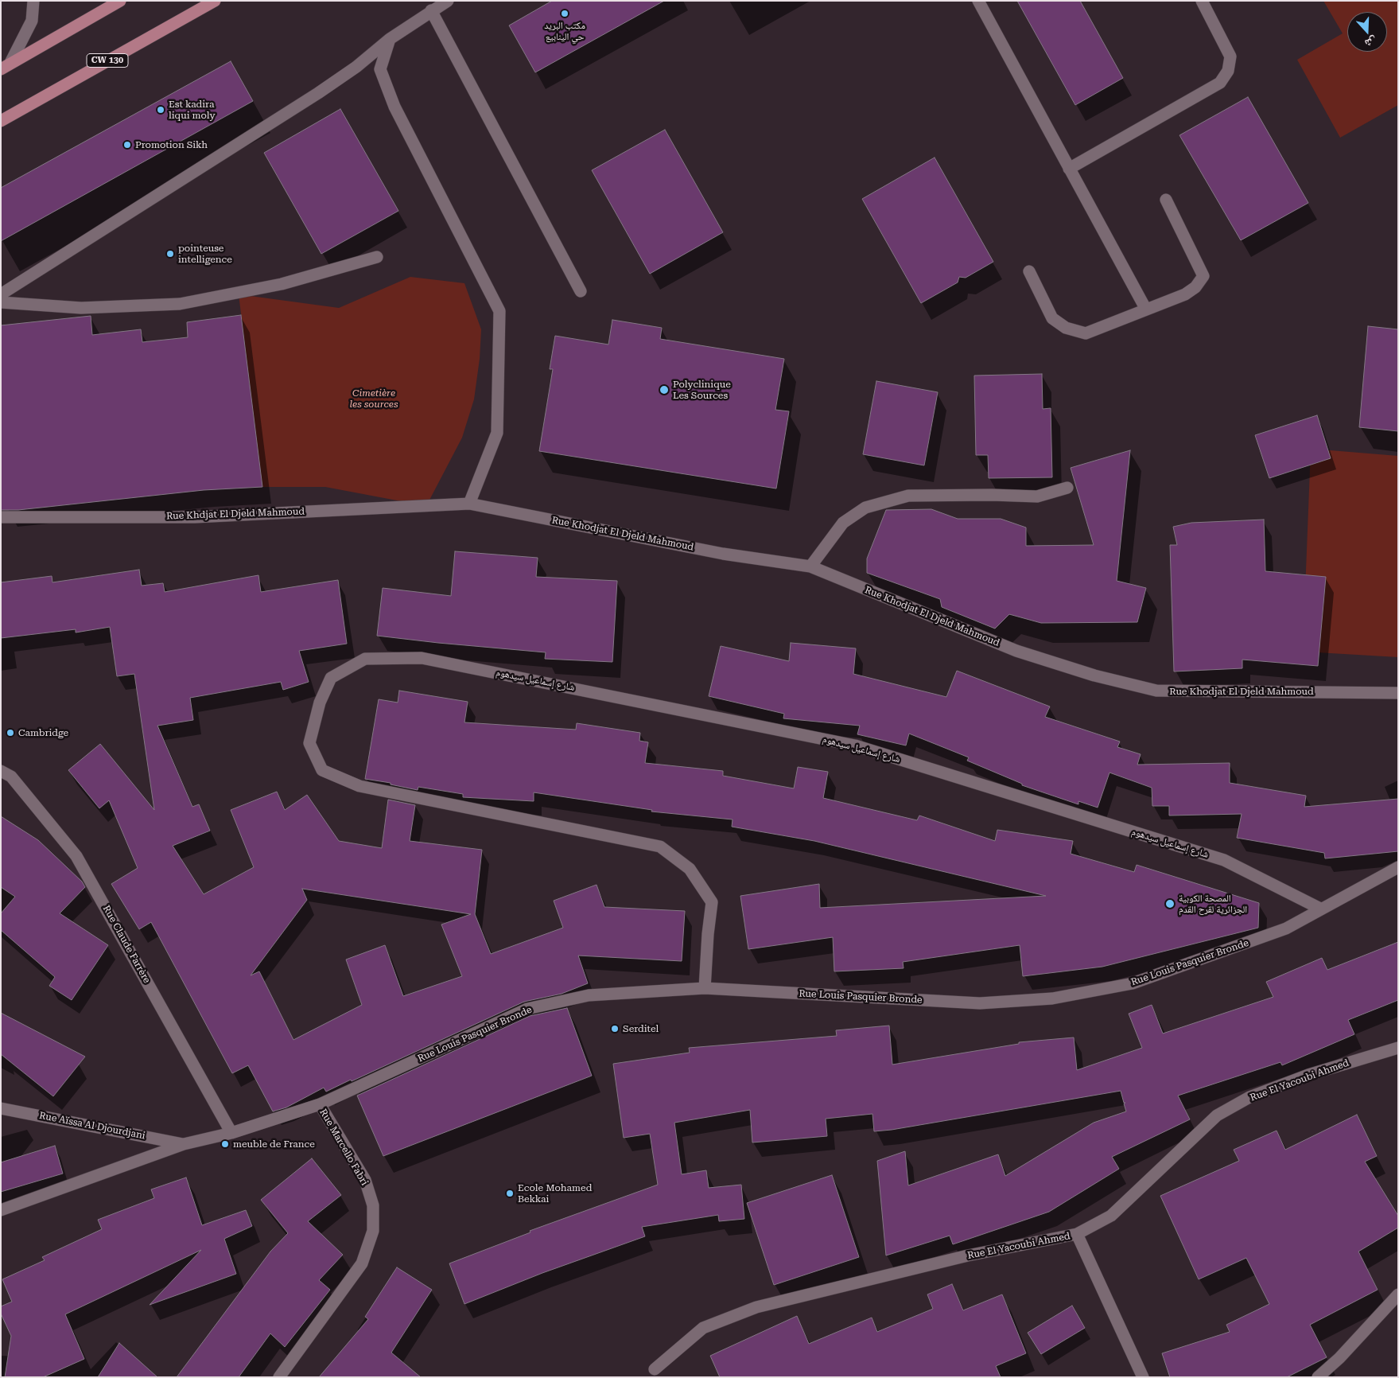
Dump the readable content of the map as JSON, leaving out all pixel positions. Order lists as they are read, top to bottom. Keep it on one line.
{"streets":{"main road":["CW 130"],"street":["Rue Khdjat El Djeld Mahmoud","Rue Khodjat El Djeld Mahmoud","شارع إسماعيل سيدهوم","Rue Claude Farrère","Rue Louis Pasquier Bronde","Rue El Yacoubi Ahmed","Rue Aïssa Al Djourdjani","Rue Marcello Fabri"]},"crossings":[["Rue Khdjat El Djeld Mahmoud","Rue Khodjat El Djeld Mahmoud"],["شارع إسماعيل سيدهوم","Rue Louis Pasquier Bronde"],["Rue Claude Farrère","Rue Marcello Fabri"],["Rue Louis Pasquier Bronde","Rue Marcello Fabri"],["Rue Aïssa Al Djourdjani","Rue Marcello Fabri"]],"parks":["Cimetière les sources"],"places":["مكتب البريد حي الينابيع","Est kadira liqui moly","Promotion Sikh","pointeuse intelligence","Polyclinique Les Sources","Cambridge","المصحة الكوبية الجزائرية لقرح القدم","Serditel","meuble de France","Ecole Mohamed Bekkai"],"north":"bottom"}
